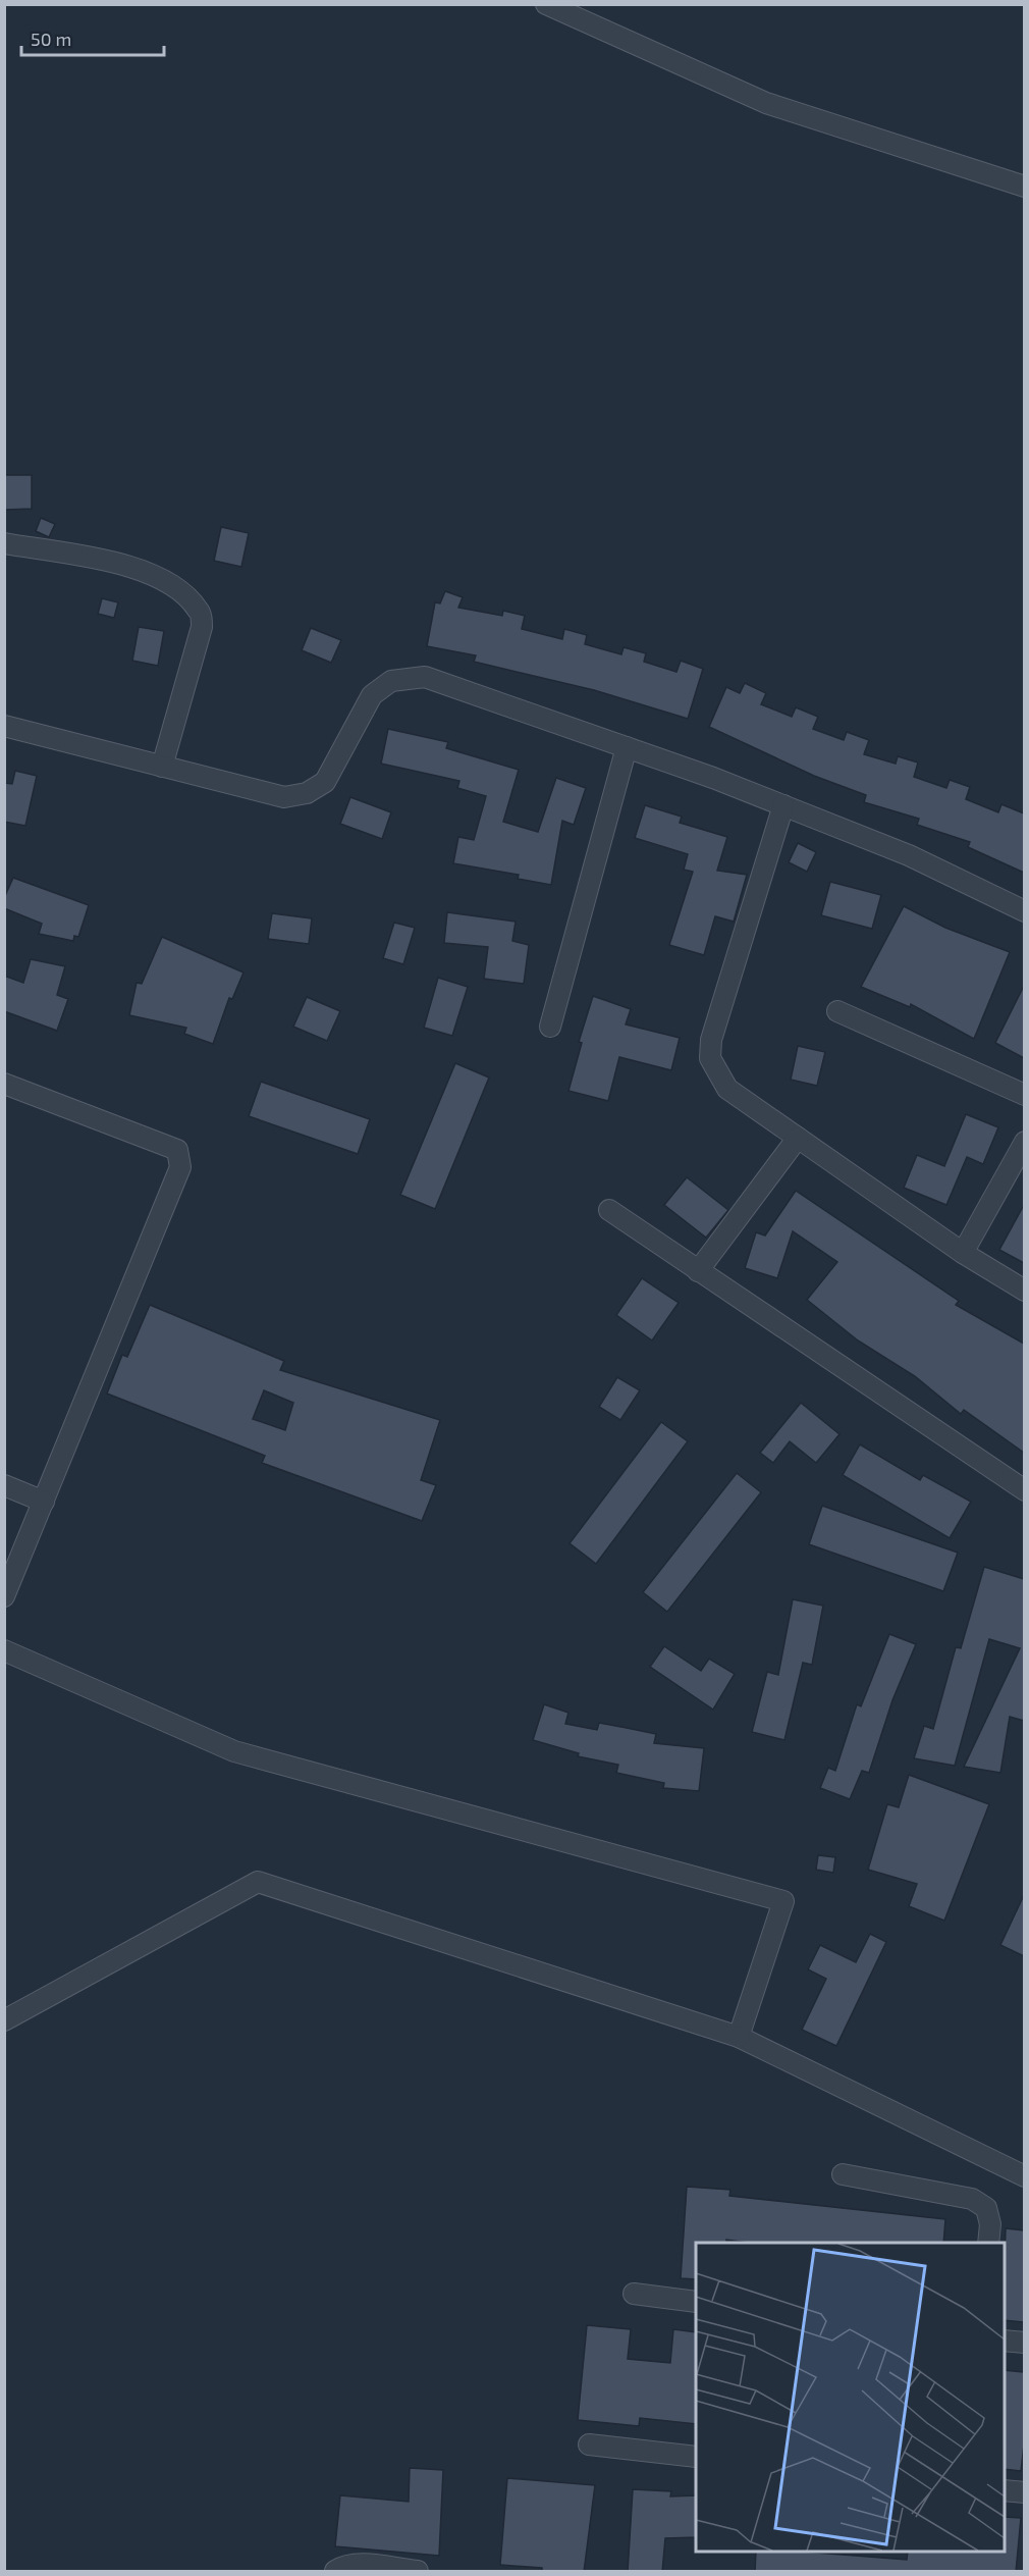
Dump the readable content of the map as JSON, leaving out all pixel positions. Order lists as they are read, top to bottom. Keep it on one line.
{"scale_bar":"50 m"}
